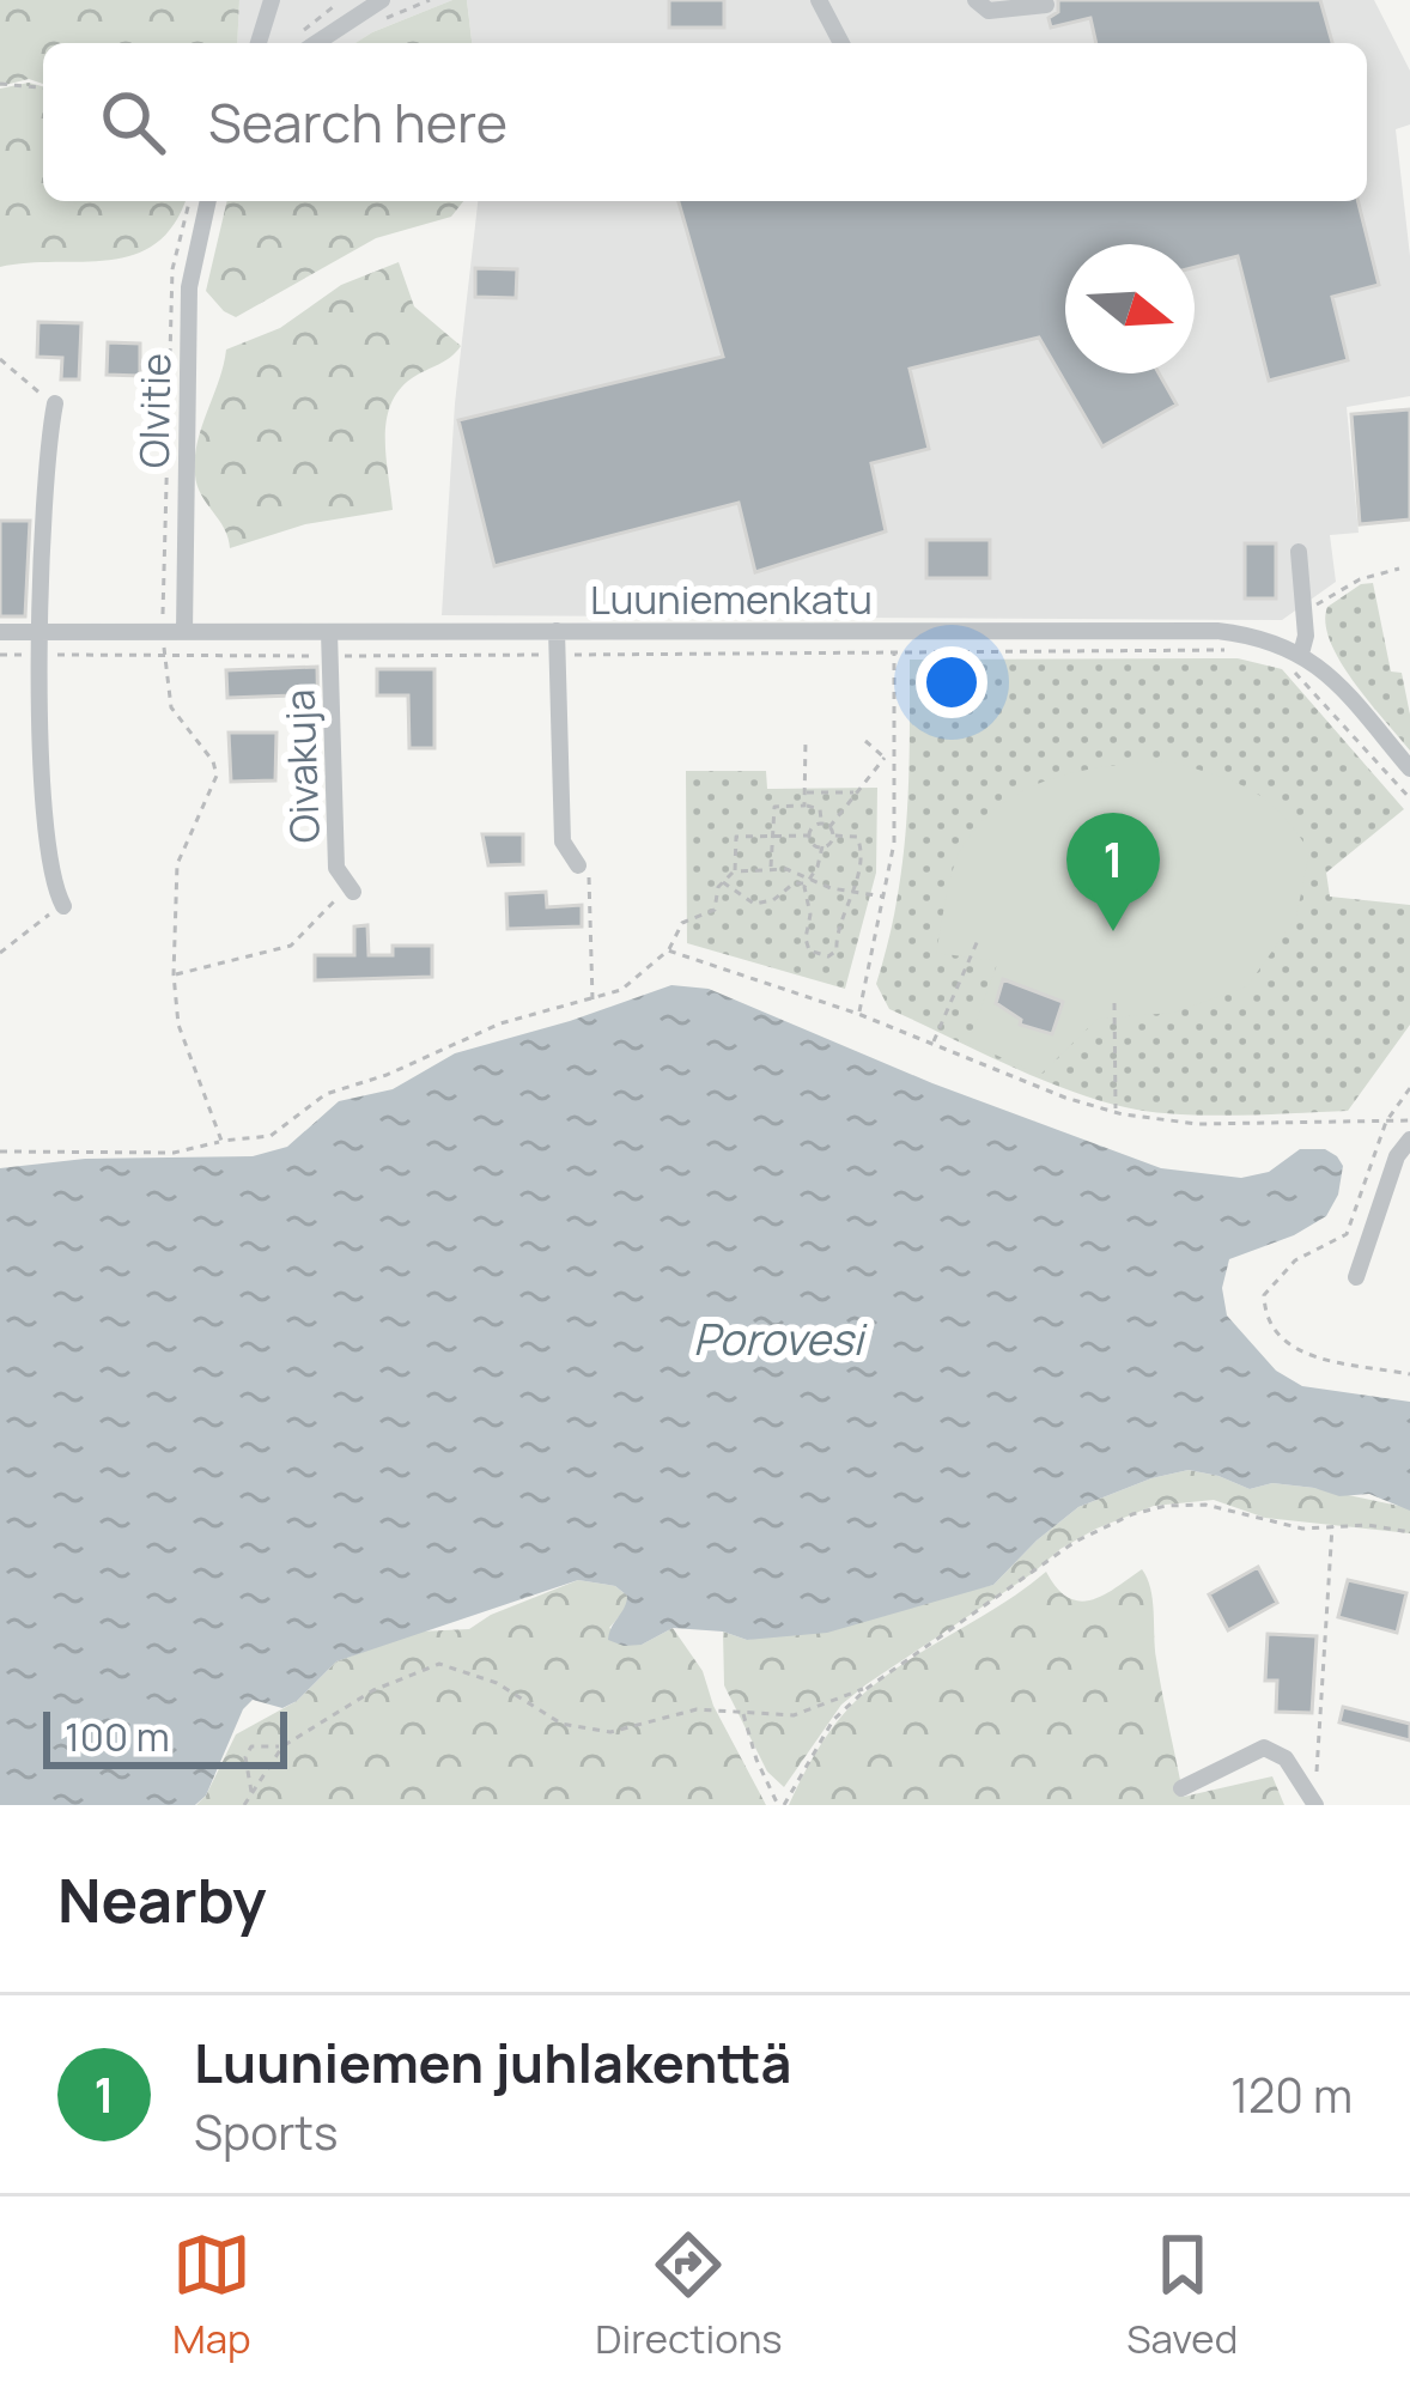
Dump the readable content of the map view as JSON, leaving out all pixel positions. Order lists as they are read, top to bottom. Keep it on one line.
{"streets":{"street":["Olvitie","Luuniemenkatu","Oivakuja"]},"crossings":[["Olvitie","Luuniemenkatu"],["Luuniemenkatu","Oivakuja"]],"water":["Porovesi"],"scale_bar":"100 m","north":"right","page":{"search":"Search here","pins":"1","scale":"100 m","heading":"Nearby","list":[{"mark":"1","name":"Luuniemen juhlakenttä","note":"Sports","value":"120 m"}],"nav":["Map","Directions","Saved"]}}
